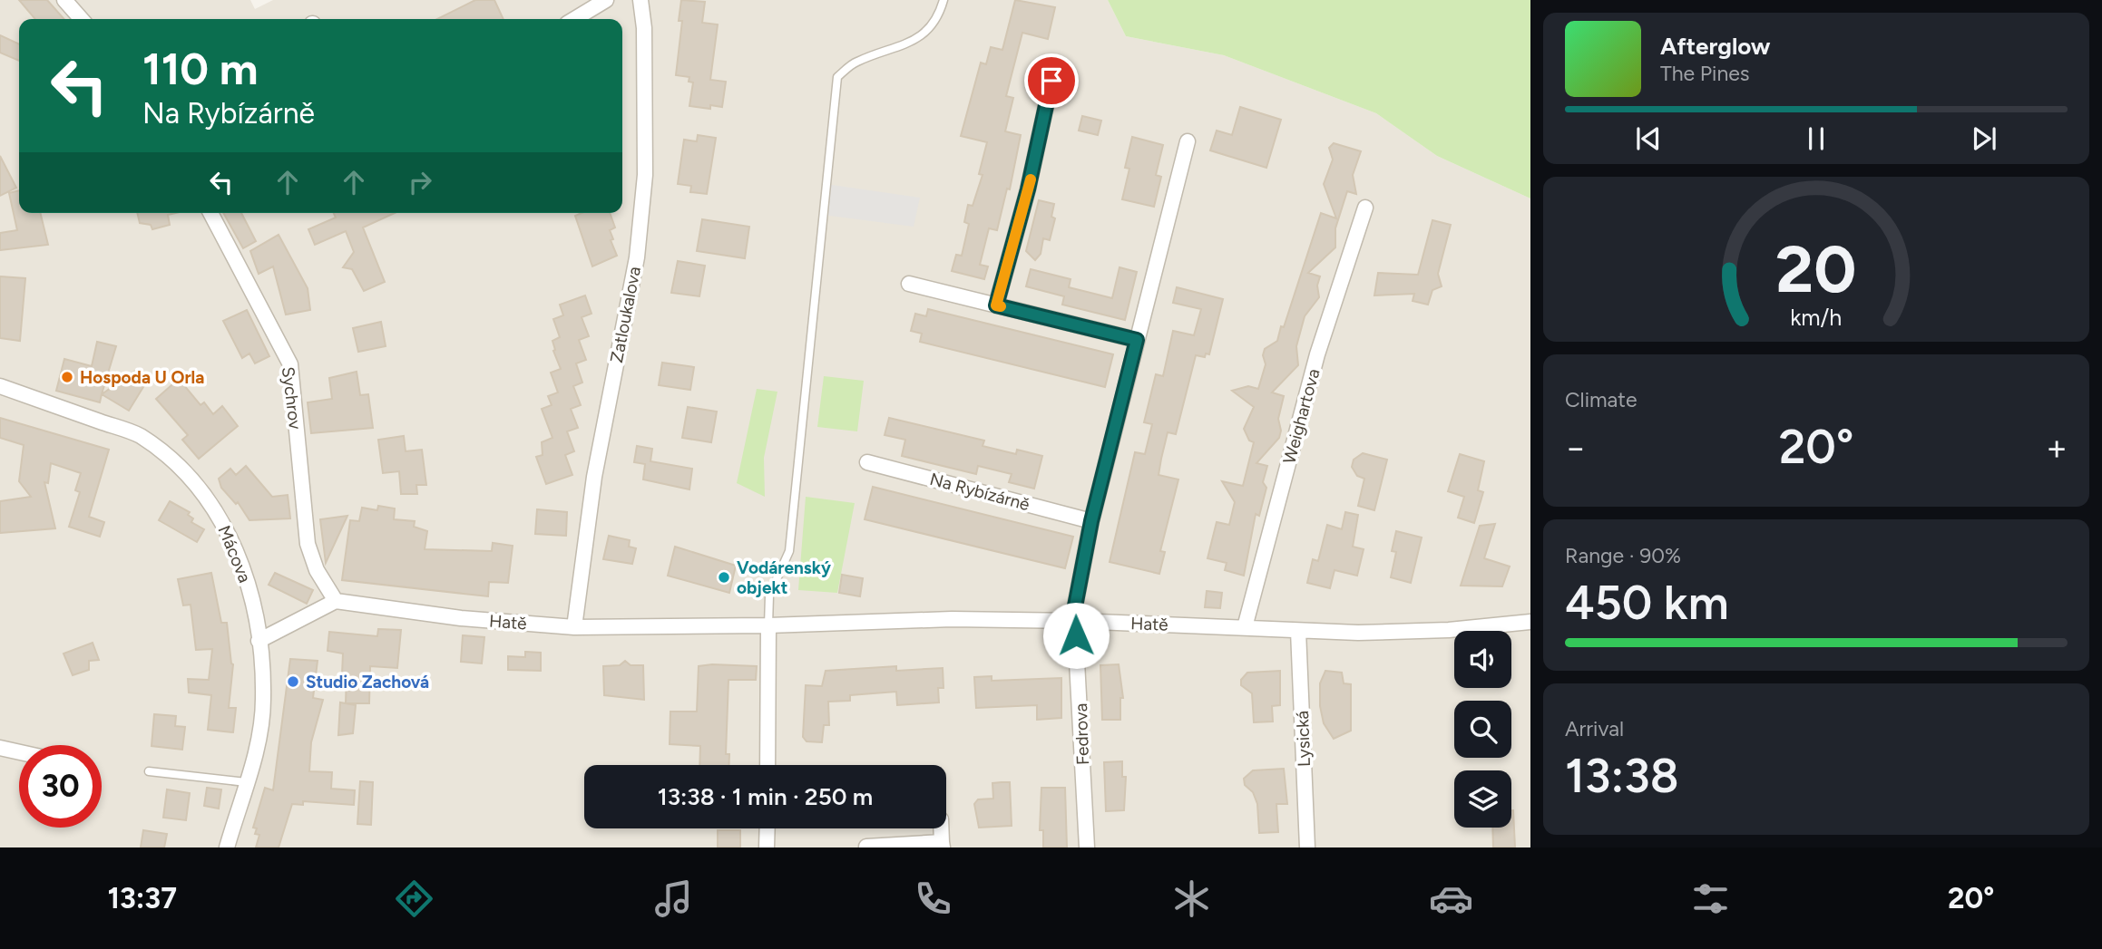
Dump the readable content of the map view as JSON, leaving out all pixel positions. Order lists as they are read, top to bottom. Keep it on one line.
{"streets":{"street":["Zatloukalova","Sychrov","Weighartova","Na Rybízárně","Mácova","Hatě","Fedrova","Lysická"]},"crossings":[["Zatloukalova","Hatě"],["Sychrov","Hatě"],["Weighartova","Hatě"],["Hatě","Fedrova"],["Hatě","Lysická"]],"places":["Hospoda U Orla","Vodárenský objekt","Studio Zachová"],"page":{"turn":["110 m","Na Rybízárně"],"song":["Afterglow","The Pines"],"tile":["Climate",["Range · 90%","450 km"],["Arrival","13:38"]],"heat":["−","20°","+"],"limit":"30","trip":"13:38 · 1 min · 250 m","tabs":["13:37","20°"],"gauge":["20","km/h"]}}
